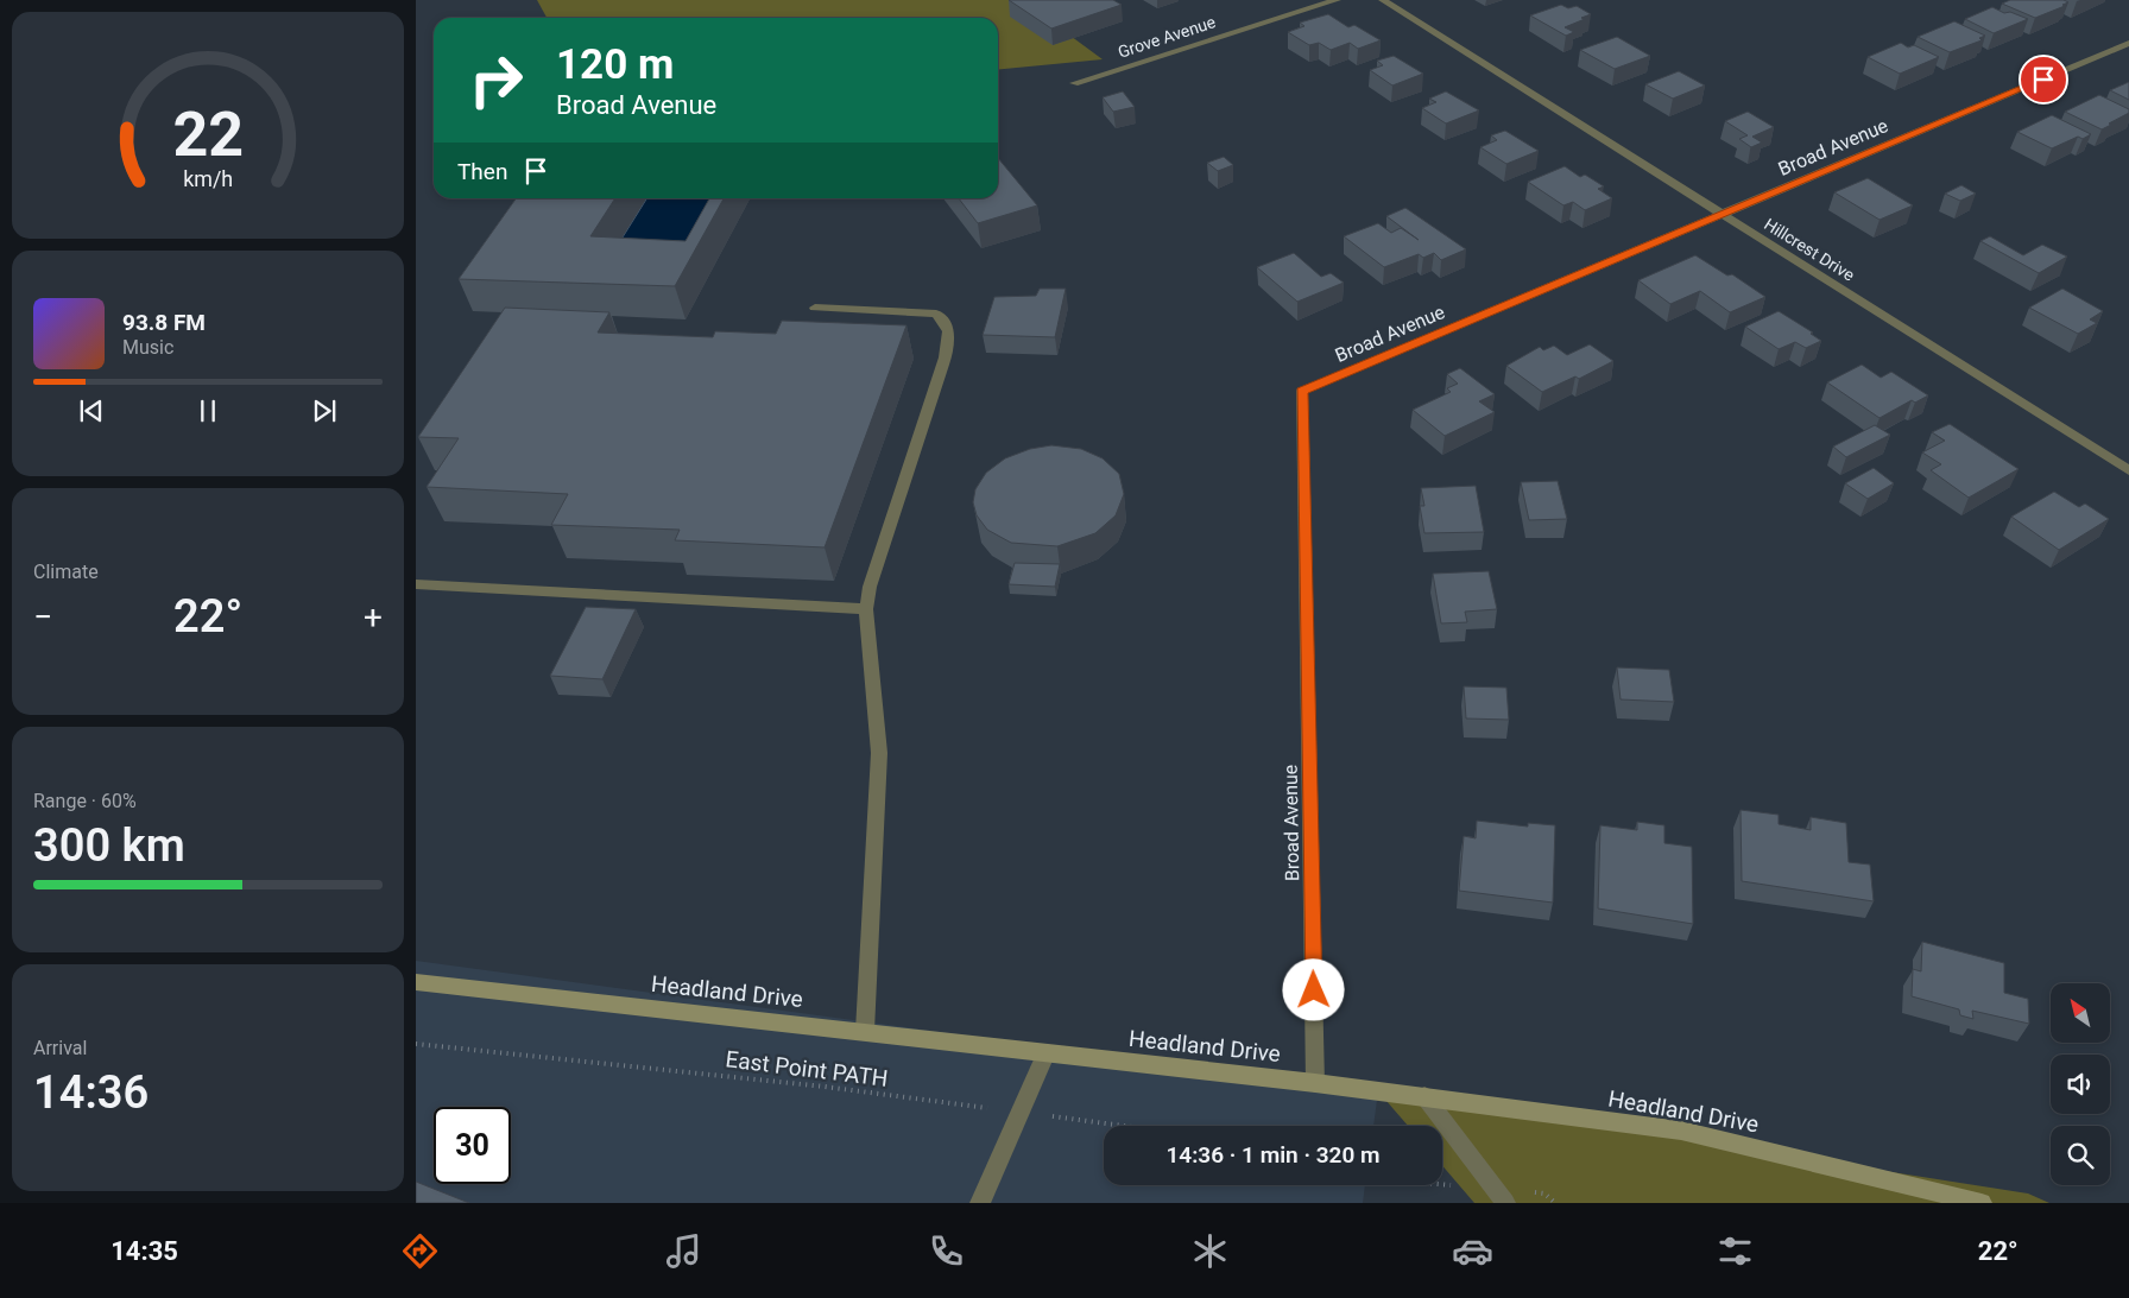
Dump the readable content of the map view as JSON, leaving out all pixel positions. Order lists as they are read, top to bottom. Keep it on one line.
{"streets":{"main road":["Headland Drive"],"street":["Grove Avenue","Broad Avenue","Hillcrest Drive"],"path":["East Point PATH"]},"crossings":[["Broad Avenue","Hillcrest Drive"],["Broad Avenue","Headland Drive"]],"north":"top left","page":{"turn":["120 m","Broad Avenue"],"then":"Then","song":["93.8 FM","Music"],"tile":["Climate",["Range · 60%","300 km"],["Arrival","14:36"]],"heat":["−","22°","+"],"limit":"30","trip":"14:36 · 1 min · 320 m","tabs":["14:35","22°"],"gauge":["22","km/h"]}}
